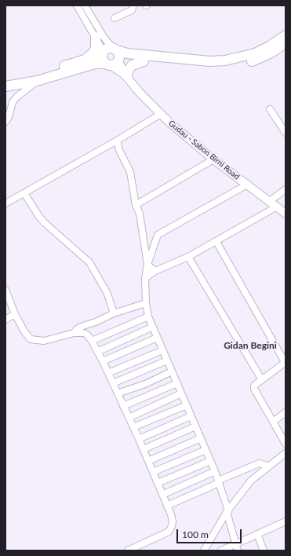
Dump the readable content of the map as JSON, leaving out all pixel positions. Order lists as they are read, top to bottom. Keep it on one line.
{"streets":{"main road":["Gudau - Sabon Birni Road"]},"districts":["Gidan Begini"],"scale_bar":"100 m"}
